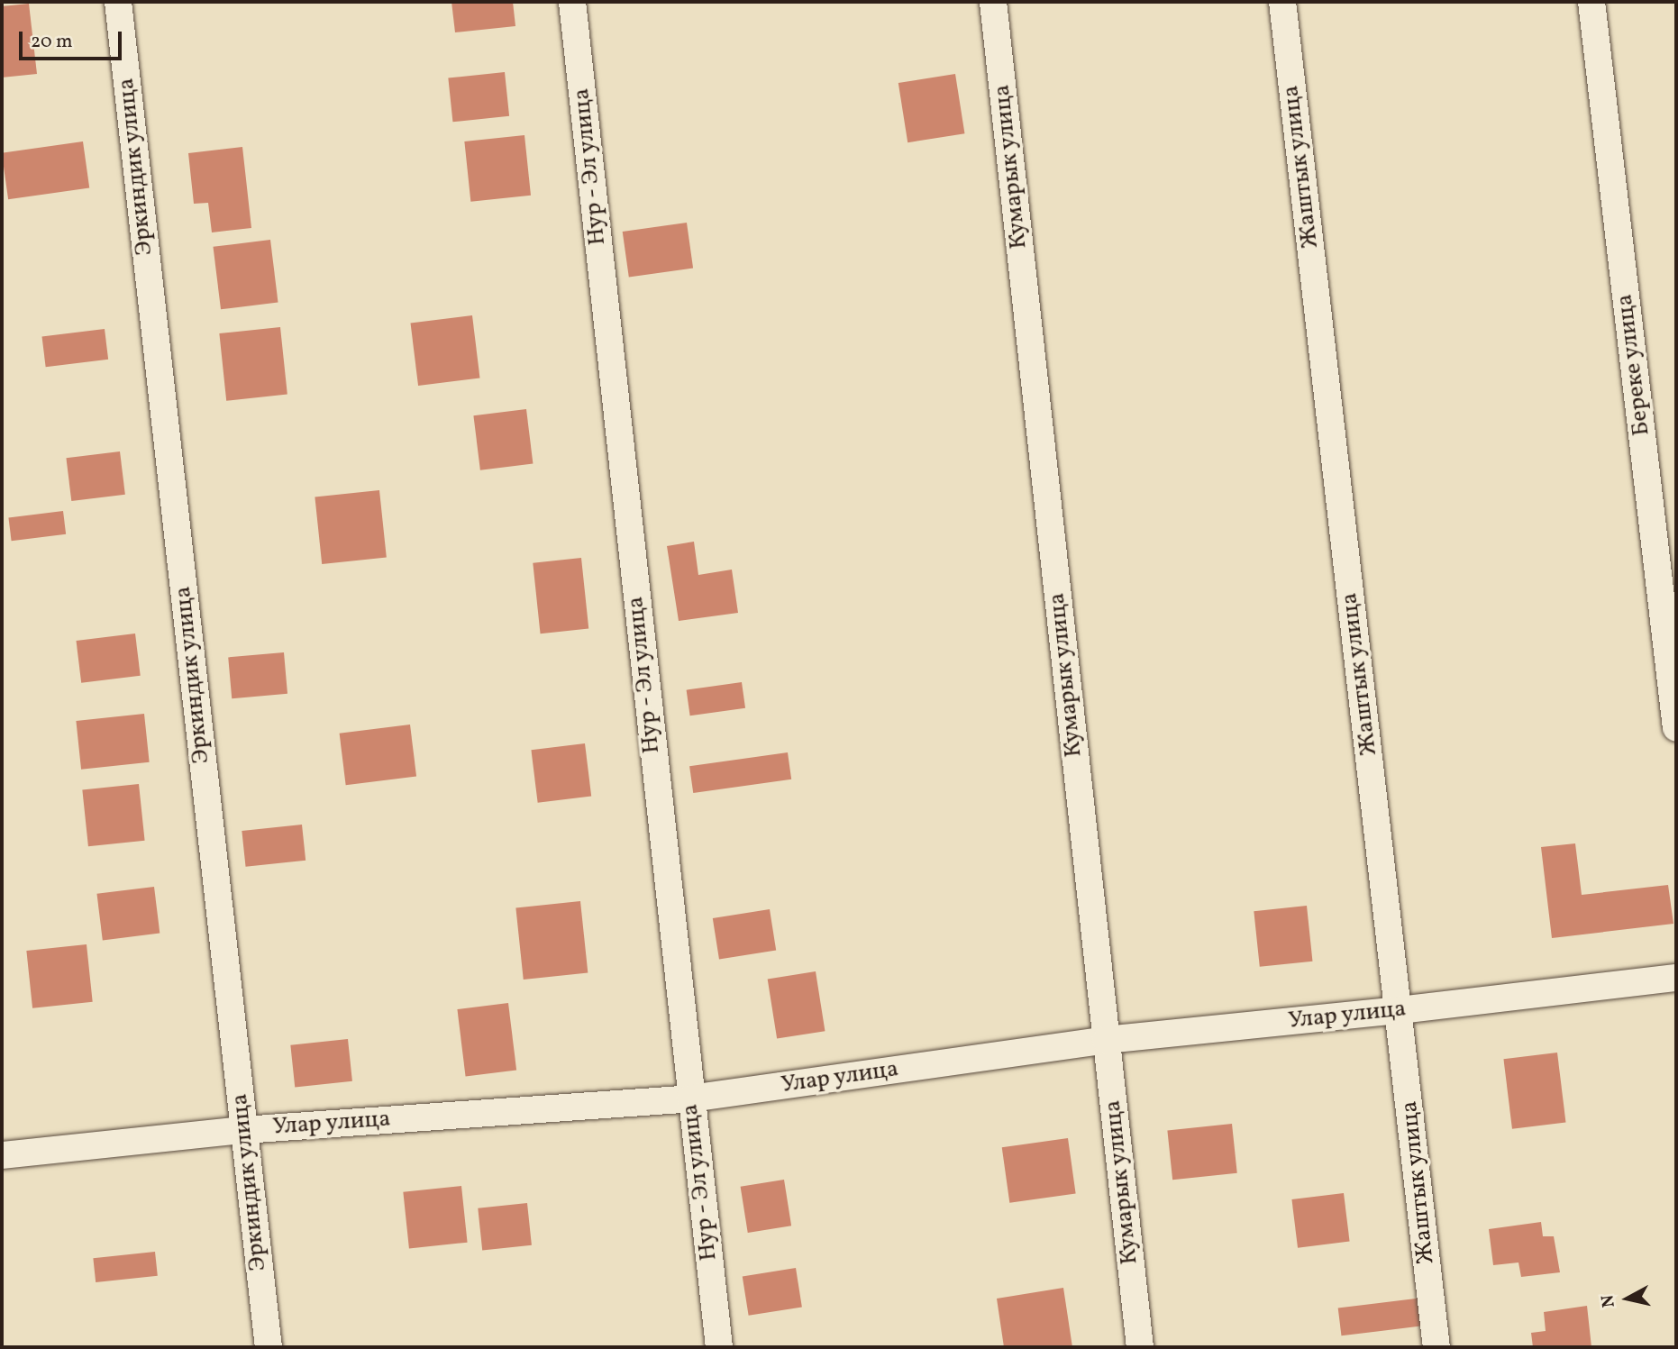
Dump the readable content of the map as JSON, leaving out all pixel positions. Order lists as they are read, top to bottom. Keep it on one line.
{"streets":{"street":["Эркиндик улица","Нур - Эл улица","Кумарык улица","Жаштык улица","Береке улица","Улар улица"]},"crossings":[["Эркиндик улица","Улар улица"],["Нур - Эл улица","Улар улица"],["Кумарык улица","Улар улица"],["Жаштык улица","Улар улица"]],"scale_bar":"20 m","north":"left"}
